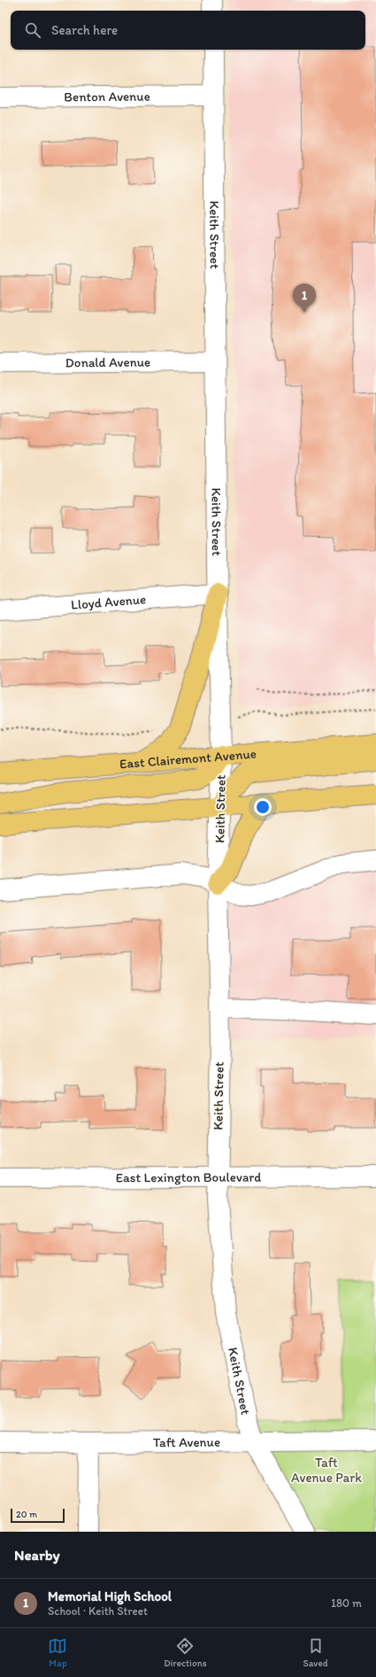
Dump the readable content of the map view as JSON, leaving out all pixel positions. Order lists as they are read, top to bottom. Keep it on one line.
{"streets":{"main road":["East Clairemont Avenue"],"street":["Benton Avenue","Keith Street","Donald Avenue","Lloyd Avenue","East Lexington Boulevard","Taft Avenue"]},"crossings":[["Benton Avenue","Keith Street"],["Keith Street","Donald Avenue"],["Keith Street","Lloyd Avenue"],["Keith Street","East Clairemont Avenue"],["Keith Street","East Lexington Boulevard"],["Keith Street","Taft Avenue"]],"parks":["Taft Avenue Park"],"scale_bar":"20 m","page":{"search":"Search here","pins":"1","scale":"20 m","heading":"Nearby","list":[{"mark":"1","name":"Memorial High School","note":"School · Keith Street","value":"180 m"}],"nav":["Map","Directions","Saved"]}}
